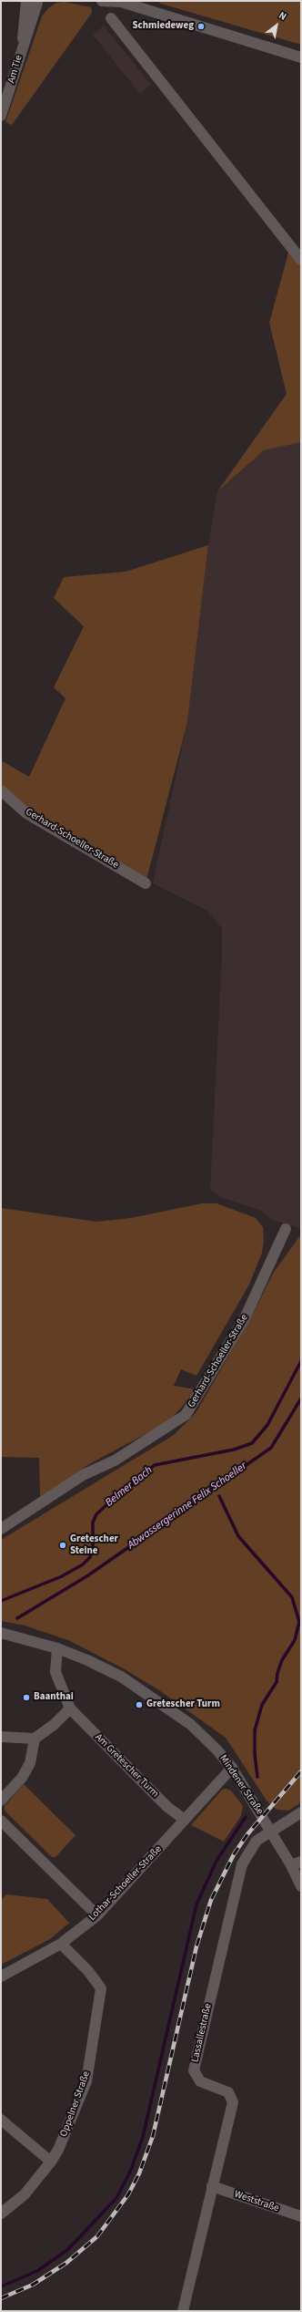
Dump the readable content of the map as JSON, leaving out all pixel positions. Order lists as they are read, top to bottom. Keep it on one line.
{"streets":{"street":["Am Tie","Gerhard-Schoeller-Straße","Am Gretescher Turm","Mindener Straße","Lothar-Schoeller-Straße","Lassallestraße","Oppelner Straße","Weststraße"]},"crossings":[["Am Gretescher Turm","Mindener Straße"],["Am Gretescher Turm","Lothar-Schoeller-Straße"],["Mindener Straße","Lothar-Schoeller-Straße"],["Mindener Straße","Lassallestraße"],["Lothar-Schoeller-Straße","Oppelner Straße"],["Lassallestraße","Weststraße"]],"water":["Belmer Bach","Abwassergerinne Felix Schoeller"],"places":["Schmiedeweg","Gretescher Steine","Baanthai","Gretescher Turm"],"north":"top right"}
